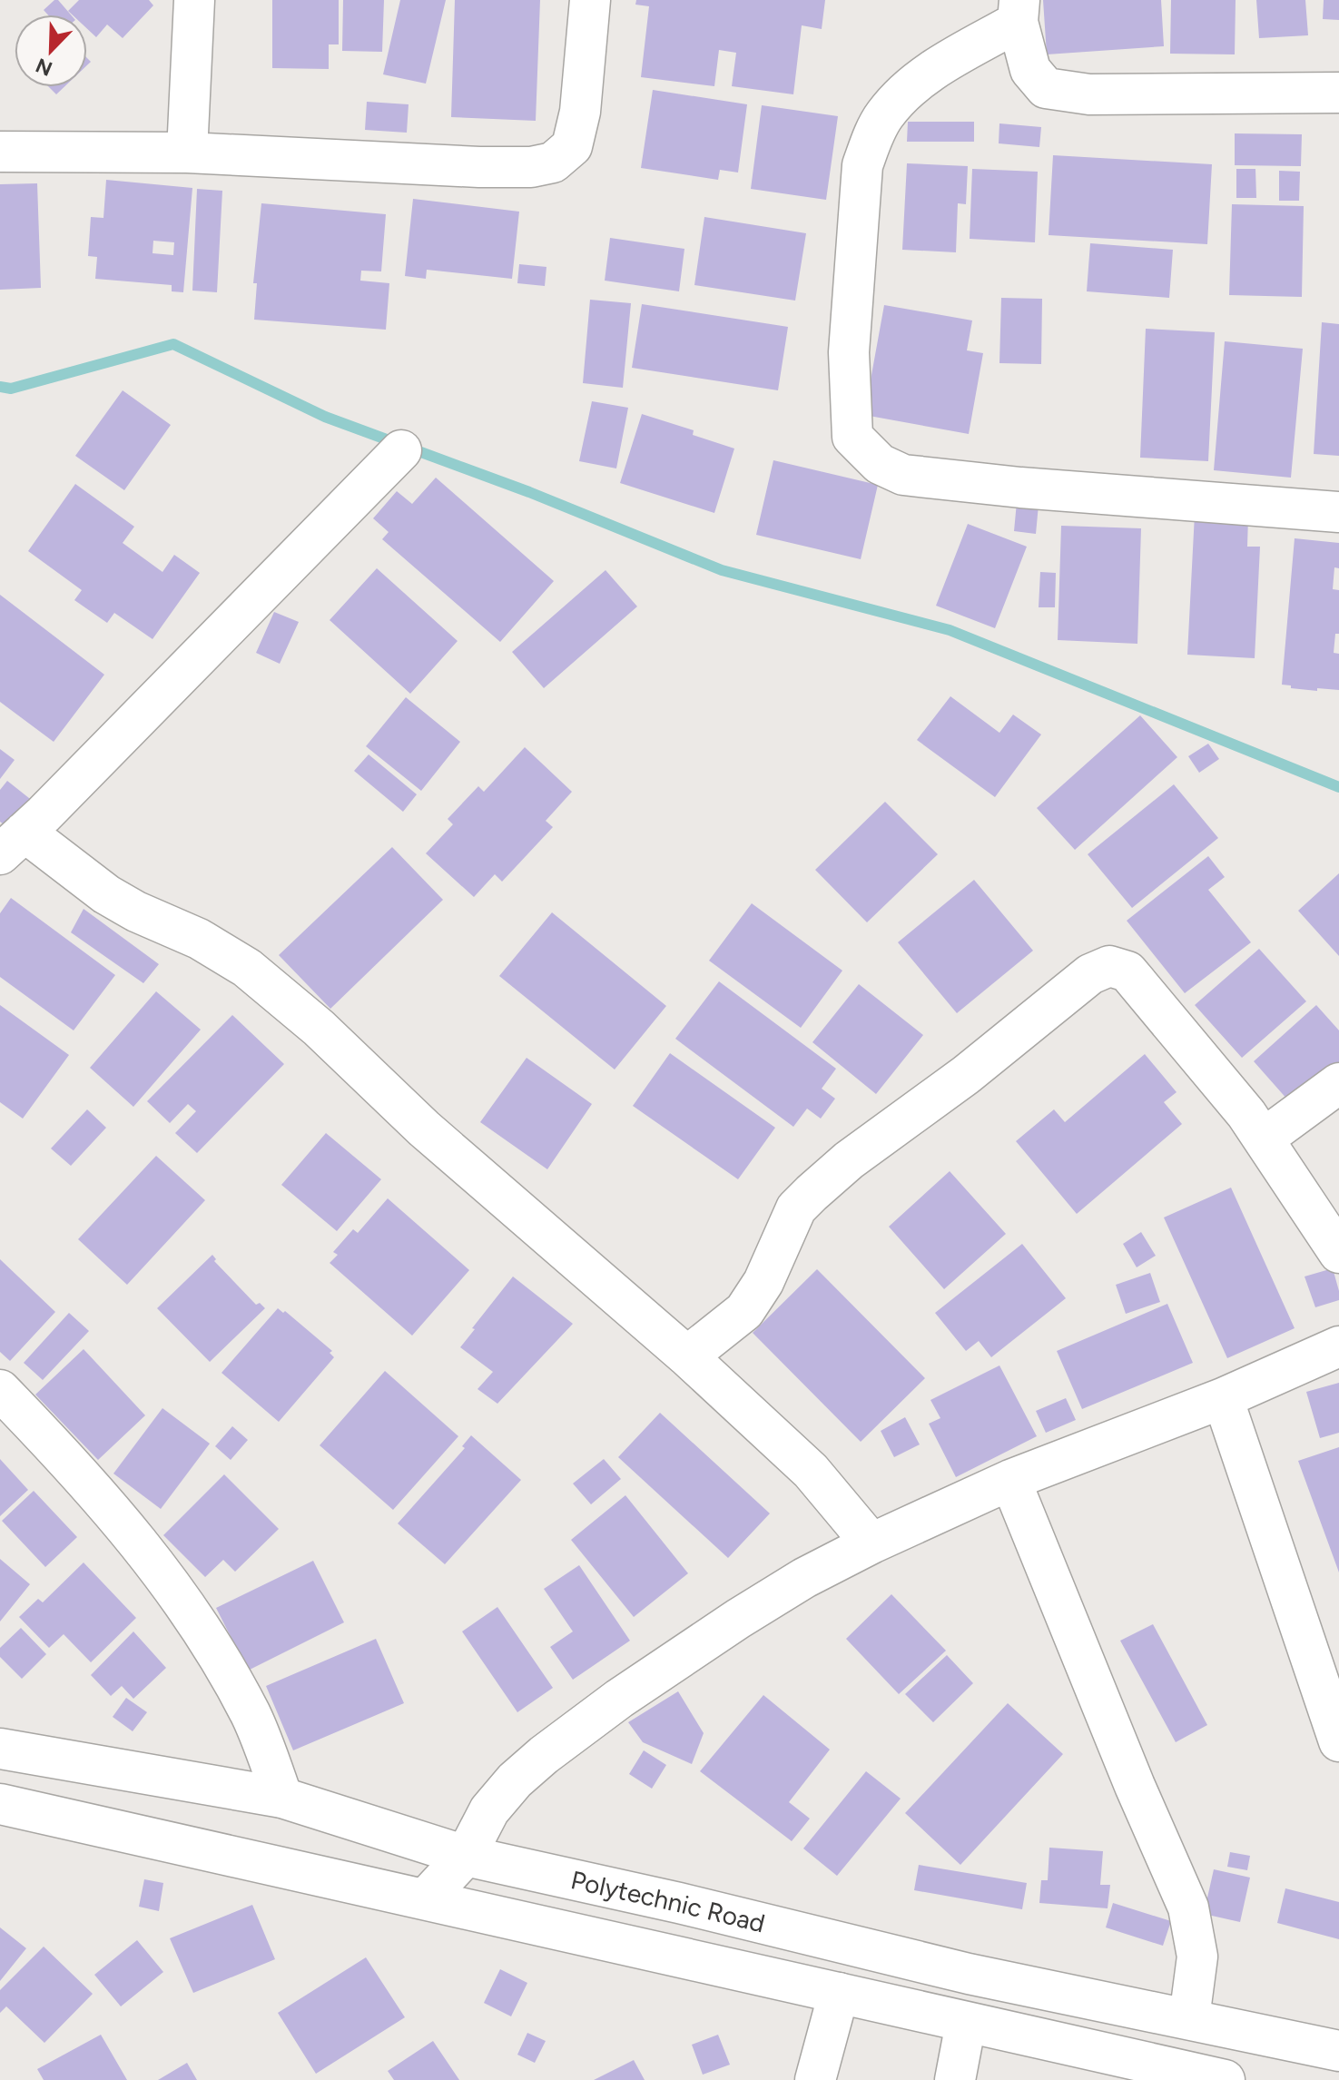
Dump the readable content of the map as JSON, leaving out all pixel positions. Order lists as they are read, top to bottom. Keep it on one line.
{"streets":{"street":["Polytechnic Road"]},"north":"bottom left"}
